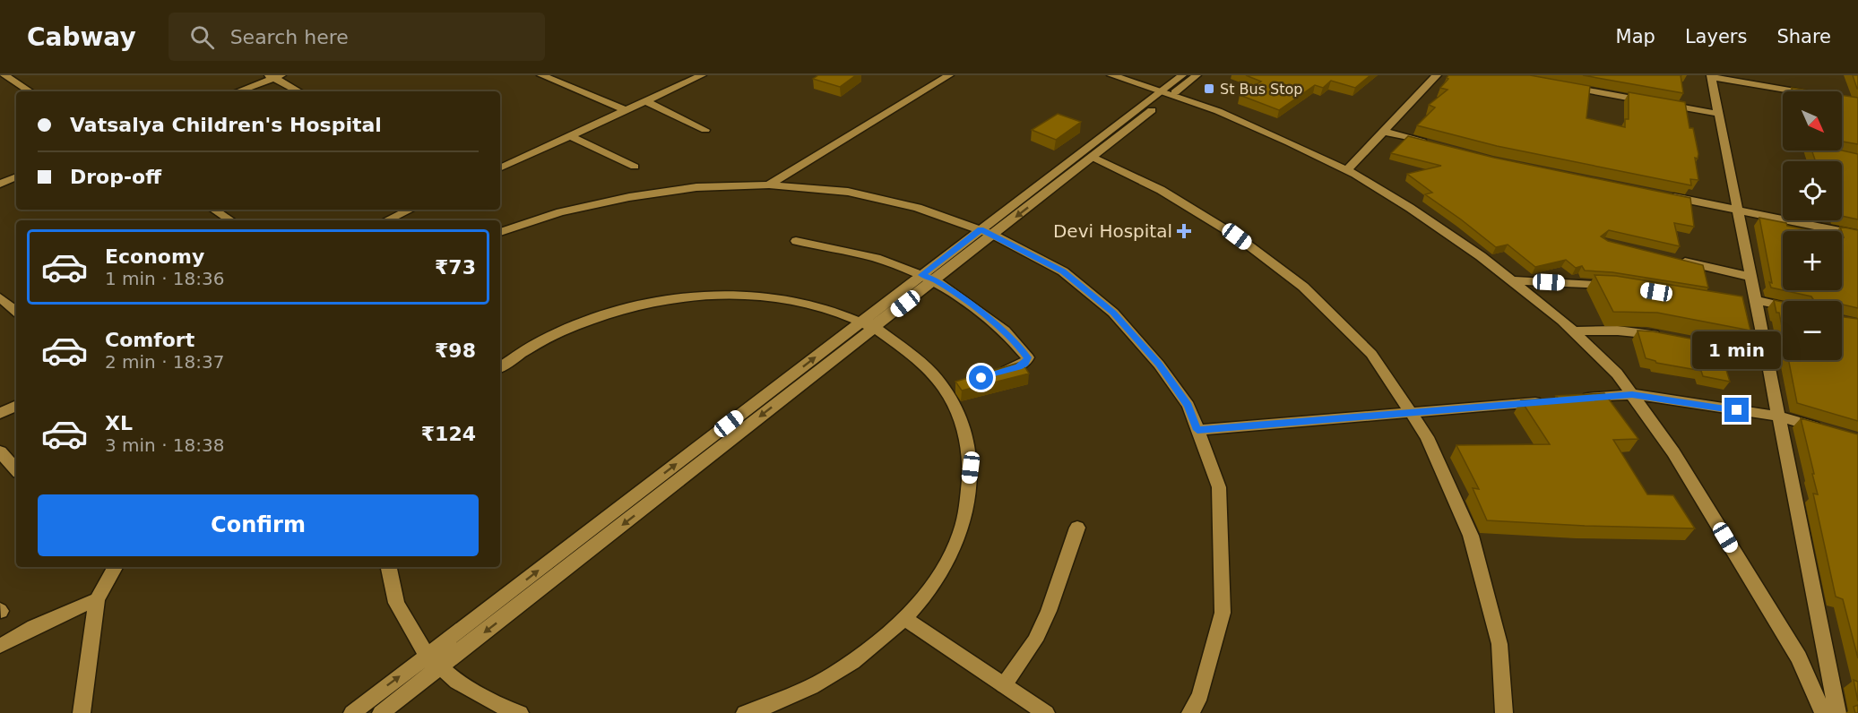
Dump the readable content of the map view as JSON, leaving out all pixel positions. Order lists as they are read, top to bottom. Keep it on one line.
{"places":{"transit":["St Bus Stop"],"health":["Devi Hospital"]},"north":"bottom right","page":{"header":"Cabway","search":"Search here","nav":["Map","Layers","Share"],"map_buttons":["+","−"],"banner":["Vatsalya Children's Hospital","Drop-off"],"list":[{"name":"Economy","note":"1 min · 18:36","value":"₹73"},{"name":"Comfort","note":"2 min · 18:37","value":"₹98"},{"name":"XL","note":"3 min · 18:38","value":"₹124"}],"bubble":"1 min","buttons":"Confirm"}}
